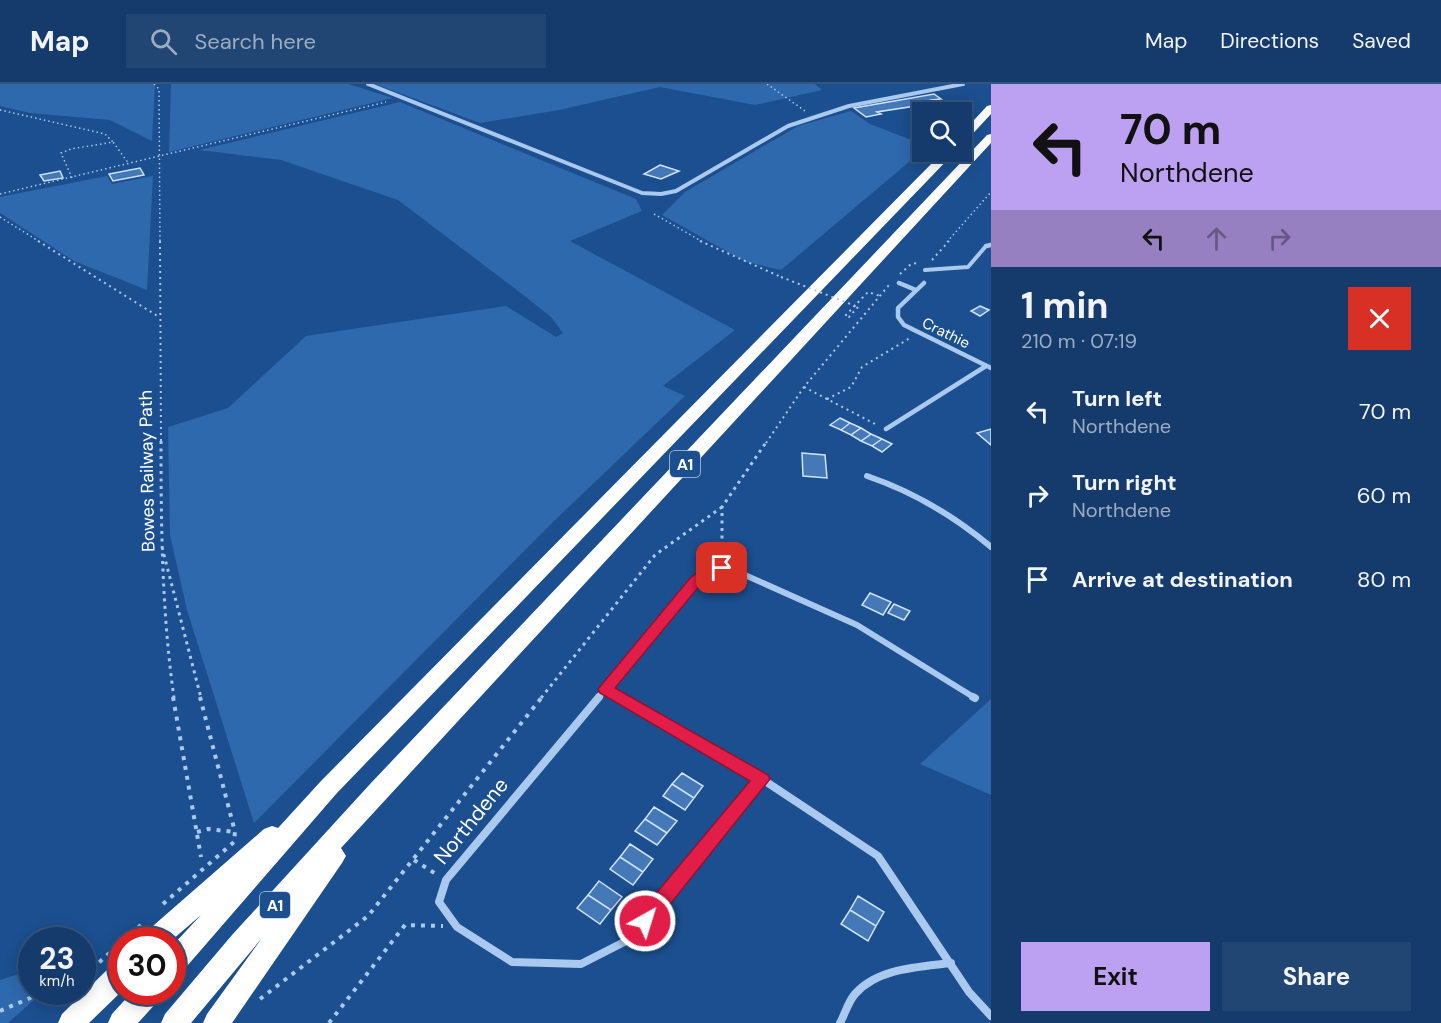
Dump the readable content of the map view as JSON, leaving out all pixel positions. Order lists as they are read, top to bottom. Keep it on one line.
{"streets":{"highway":["A1"],"street":["Crathie","Northdene"],"path":["Bowes Railway Path"]},"page":{"header":"Map","search":"Search here","nav":["Map","Directions","Saved"],"turn":["70 m","Northdene"],"heading":["1 min","210 m · 07:19"],"list":[{"name":"Turn left","note":"Northdene","value":"70 m"},{"name":"Turn right","note":"Northdene","value":"60 m"},{"name":"Arrive at destination","value":"80 m"}],"speed":"23 km/h","limit":"30","buttons":["Exit","Share"]}}
